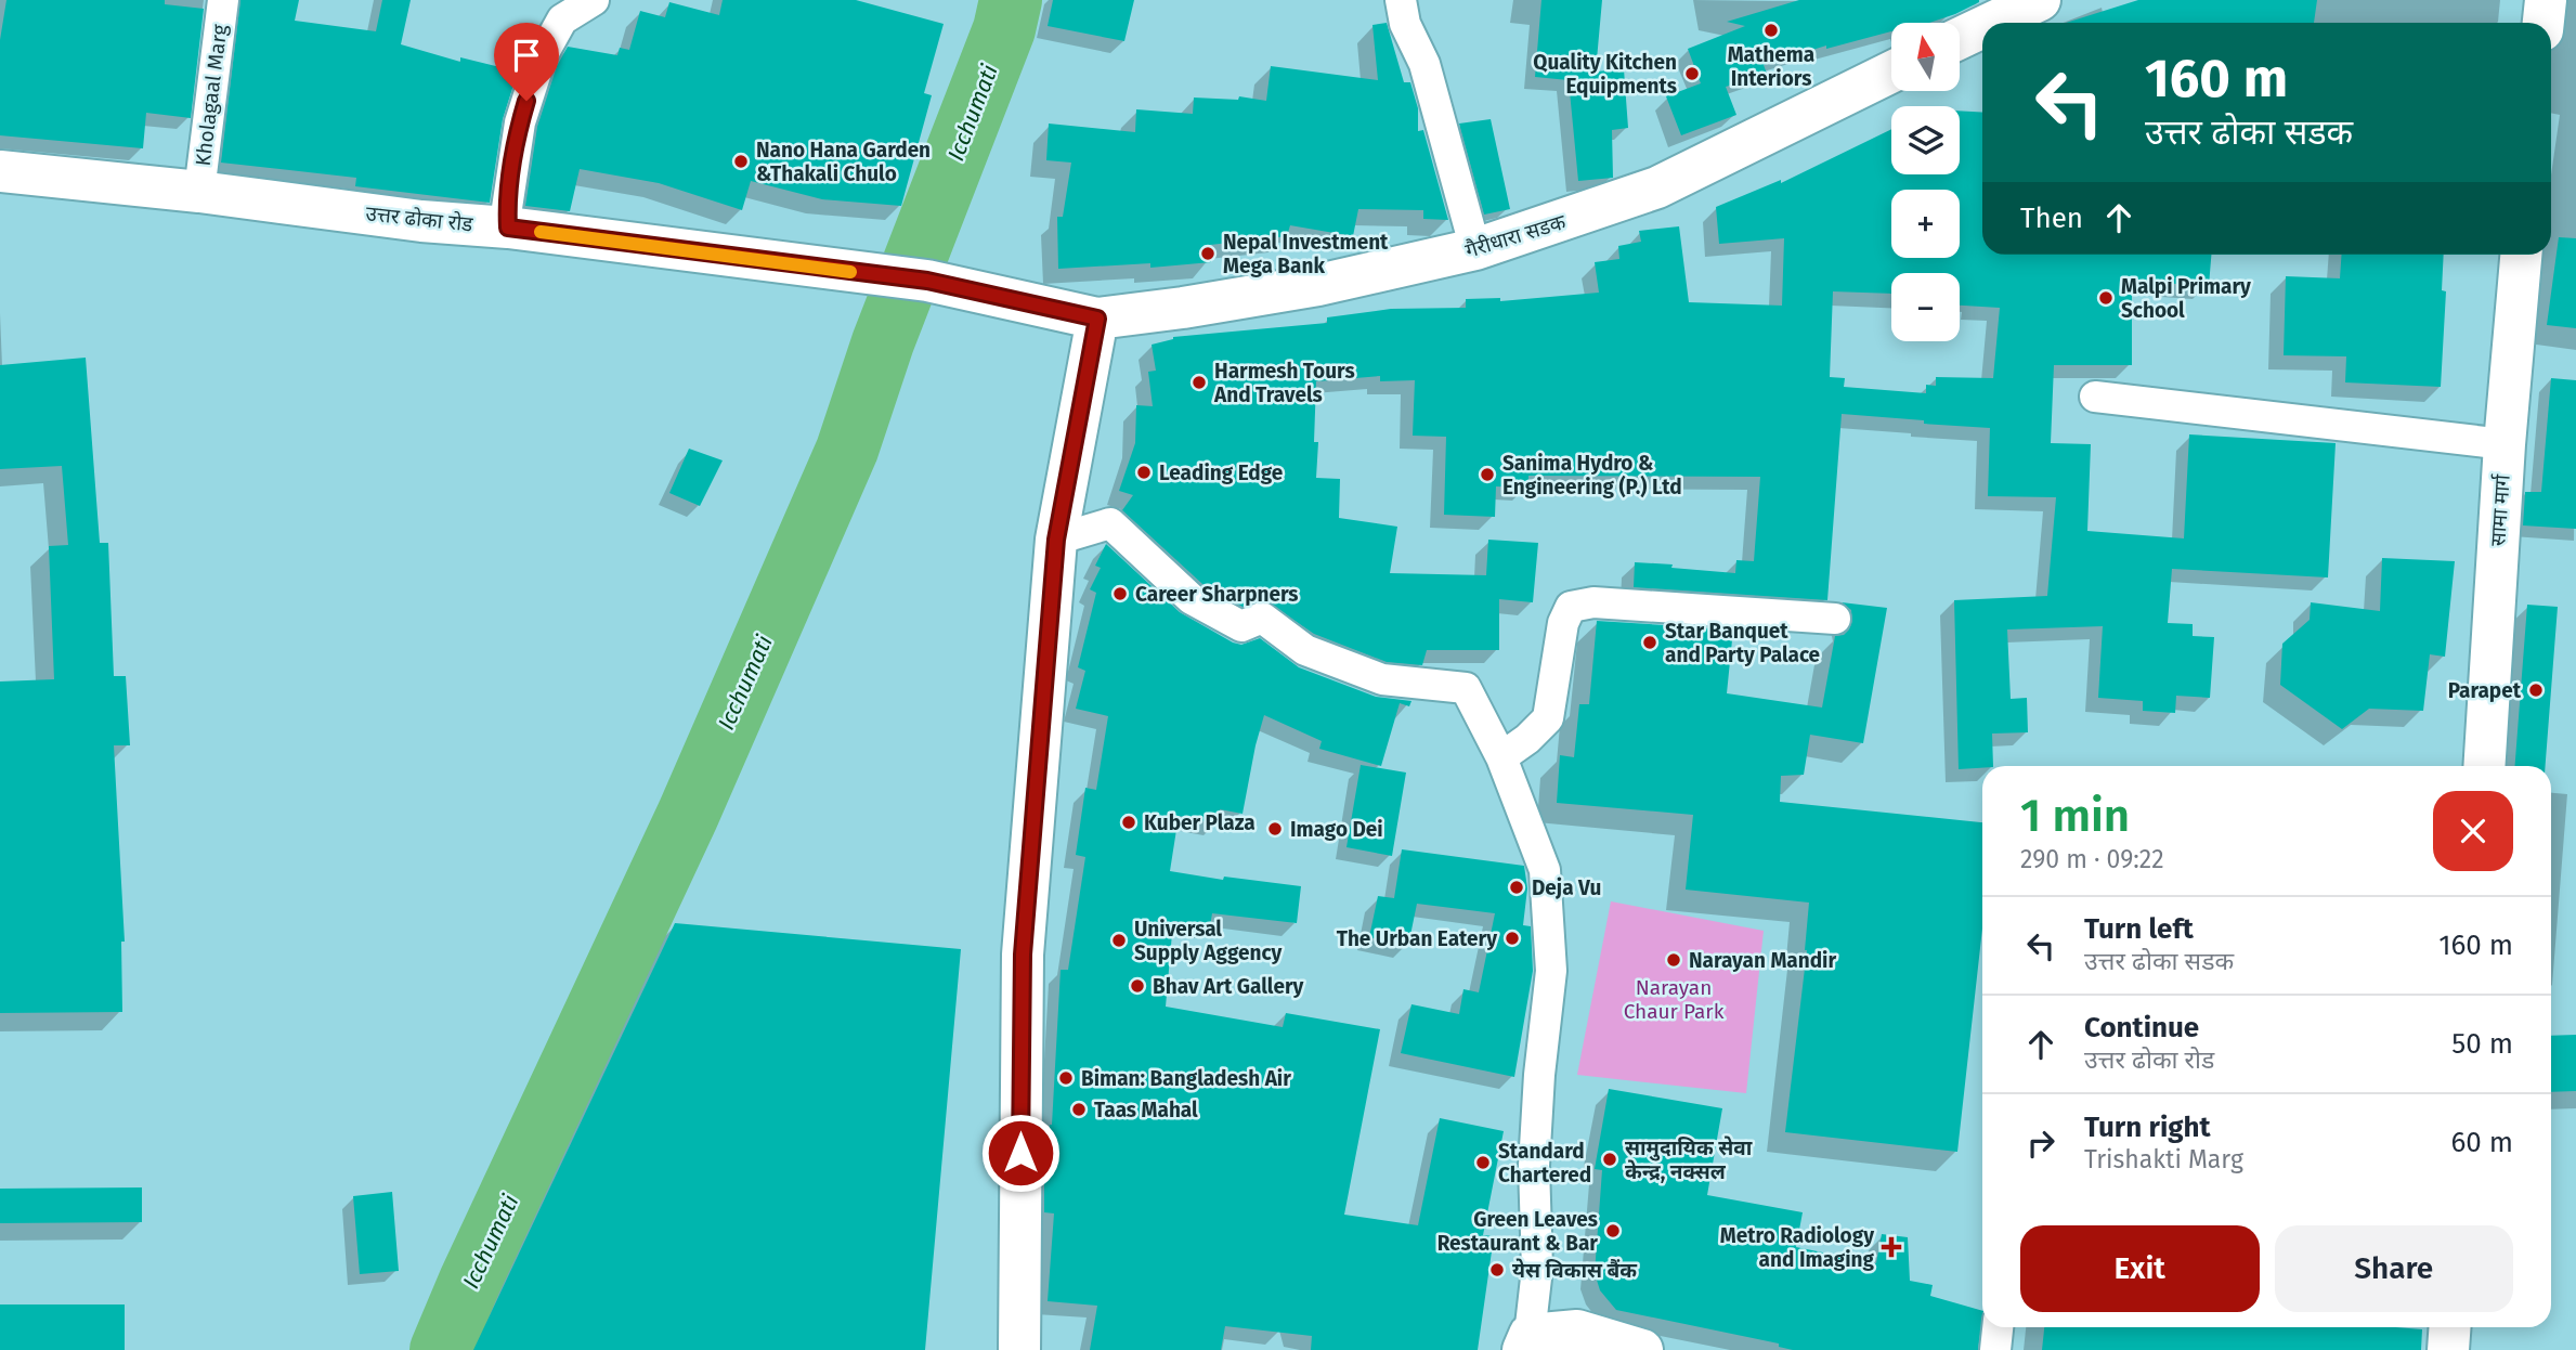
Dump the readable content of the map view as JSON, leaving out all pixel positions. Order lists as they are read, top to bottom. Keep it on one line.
{"streets":{"main road":["उत्तर ढोका रोड","गैरीधारा सडक","सामा मार्ग"],"street":["Kholagaal Marg"]},"crossings":[["Kholagaal Marg","उत्तर ढोका रोड"],["उत्तर ढोका रोड","गैरीधारा सडक"]],"water":["Icchumati"],"parks":["Narayan Chaur Park"],"places":{"other":["Mathema Interiors","Quality Kitchen Equipments","Nano Hana Garden &Thakali Chulo","Nepal Investment Mega Bank","Malpi Primary School","Harmesh Tours And Travels","Leading Edge","Sanima Hydro & Engineering (P.) Ltd","Career Sharpners","Star Banquet and Party Palace","Parapet","Kuber Plaza","Imago Dei","Deja Vu","The Urban Eatery","Universal Supply Aggency","Narayan Mandir","Bhav Art Gallery","Biman: Bangladesh Air","Taas Mahal","सामुदायिक सेवा केन्द्र, नक्सल","Standard Chartered","Green Leaves Restaurant & Bar","येस विकास बैंक"],"health":["Metro Radiology and Imaging"]},"north":"top","page":{"map_buttons":["+","−"],"turn":["160 m","उत्तर ढोका सडक"],"then":"Then","heading":["1 min","290 m · 09:22"],"list":[{"name":"Turn left","note":"उत्तर ढोका सडक","value":"160 m"},{"name":"Continue","note":"उत्तर ढोका रोड","value":"50 m"},{"name":"Turn right","note":"Trishakti Marg","value":"60 m"}],"buttons":["Exit","Share"]}}
